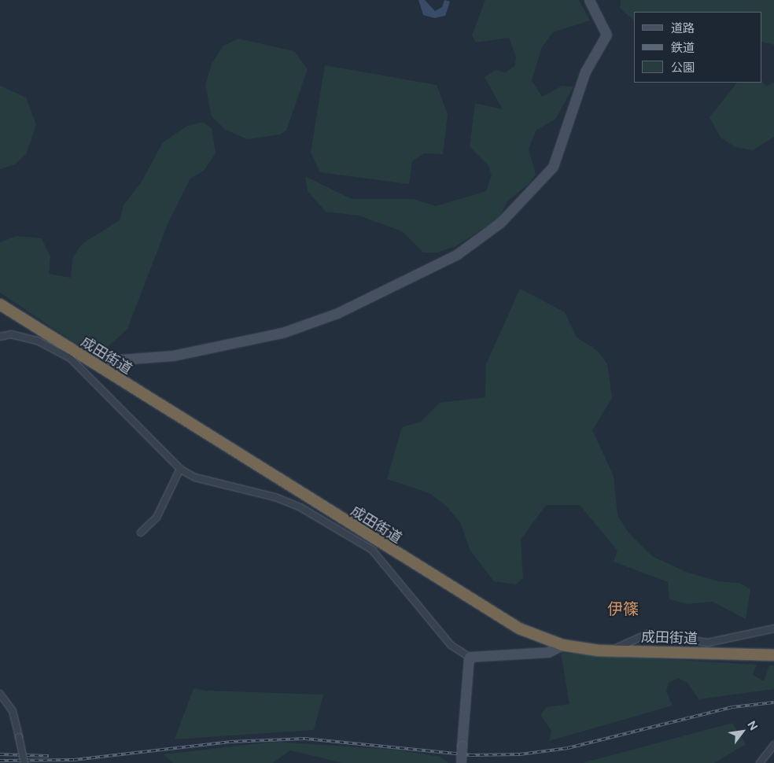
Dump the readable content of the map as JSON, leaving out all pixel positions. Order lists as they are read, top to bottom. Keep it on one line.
{"streets":{"highway":["成田街道"]},"districts":["伊篠"],"legend":["道路","鉄道","公園"],"north":"top right"}
